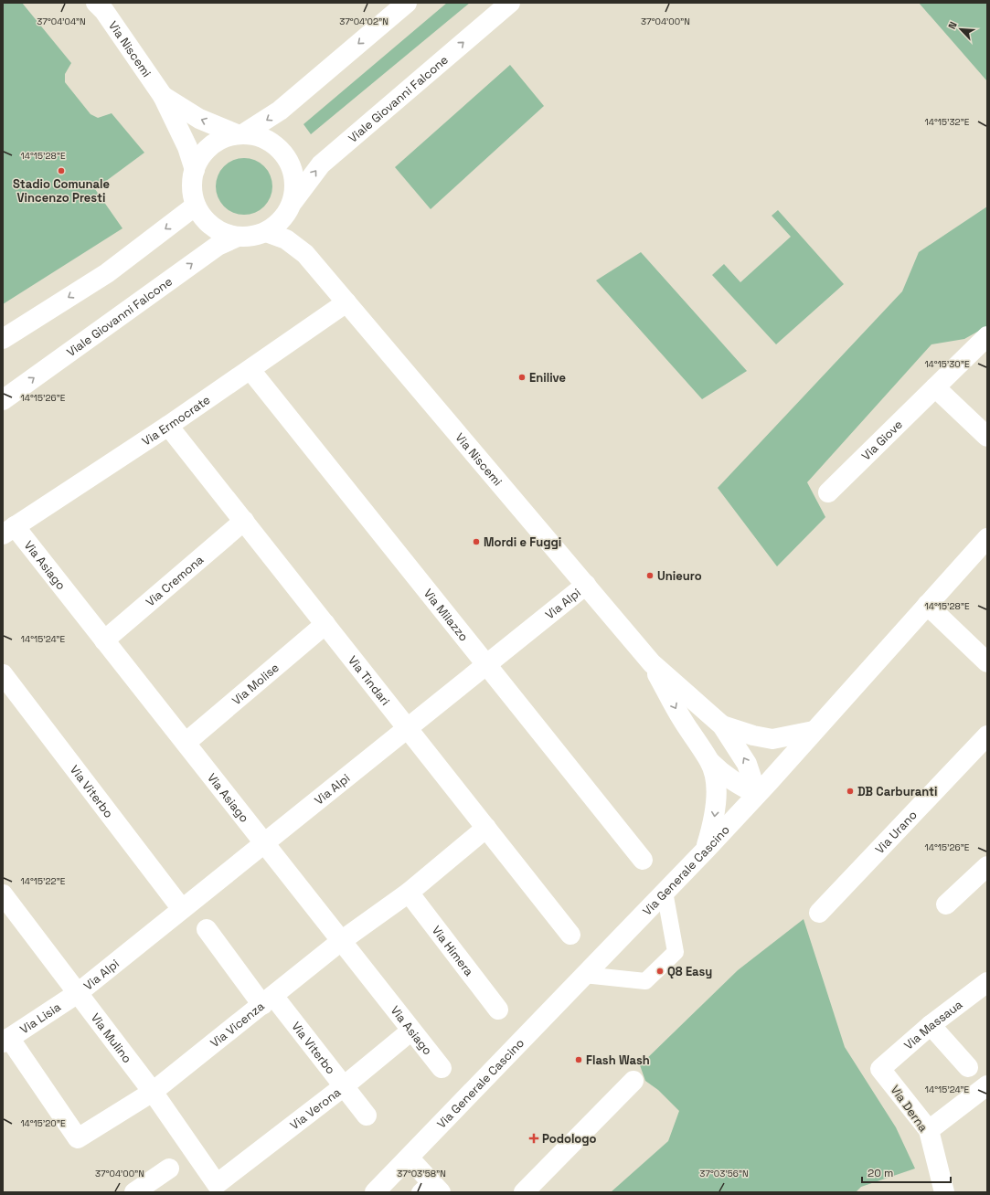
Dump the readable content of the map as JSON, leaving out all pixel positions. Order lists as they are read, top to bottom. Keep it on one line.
{"streets":{"street":["Via Niscemi","Viale Giovanni Falcone","Via Ermocrate","Via Giove","Via Asiago","Via Cremona","Via Alpi","Via Milazzo","Via Tindari","Via Molise","Via Viterbo","Via Urano","Via Generale Cascino","Via Himera","Via Lisia","Via Vicenza","Via Massaua","Via Mulino","Via Verona","Via Derna"]},"crossings":[["Via Niscemi","Via Ermocrate"],["Via Niscemi","Via Alpi"],["Via Ermocrate","Via Asiago"],["Via Ermocrate","Via Milazzo"],["Via Ermocrate","Via Tindari"],["Via Asiago","Via Cremona"],["Via Asiago","Via Alpi"],["Via Asiago","Via Molise"],["Via Asiago","Via Vicenza"],["Via Asiago","Via Verona"],["Via Cremona","Via Tindari"],["Via Alpi","Via Milazzo"],["Via Alpi","Via Tindari"],["Via Alpi","Via Viterbo"],["Via Alpi","Via Lisia"],["Via Alpi","Via Mulino"],["Via Tindari","Via Molise"],["Via Tindari","Via Vicenza"],["Via Viterbo","Via Vicenza"],["Via Viterbo","Via Verona"],["Via Himera","Via Vicenza"],["Via Lisia","Via Vicenza"],["Via Lisia","Via Mulino"],["Via Vicenza","Via Mulino"],["Via Massaua","Via Derna"],["Via Mulino","Via Verona"]],"places":{"other":["Stadio Comunale Vincenzo Presti","Enilive","Mordi e Fuggi","Unieuro","DB Carburanti","Q8 Easy","Flash Wash"],"health":["Podologo"]},"scale_bar":"20 m","north":"top left","coordinates":["37°04'04\"N","37°04'02\"N","37°04'00\"N","14°15'32\"E","14°15'28\"E","14°15'30\"E","14°15'26\"E","14°15'24\"E","14°15'22\"E","14°15'20\"E","37°03'58\"N","37°03'56\"N"]}
